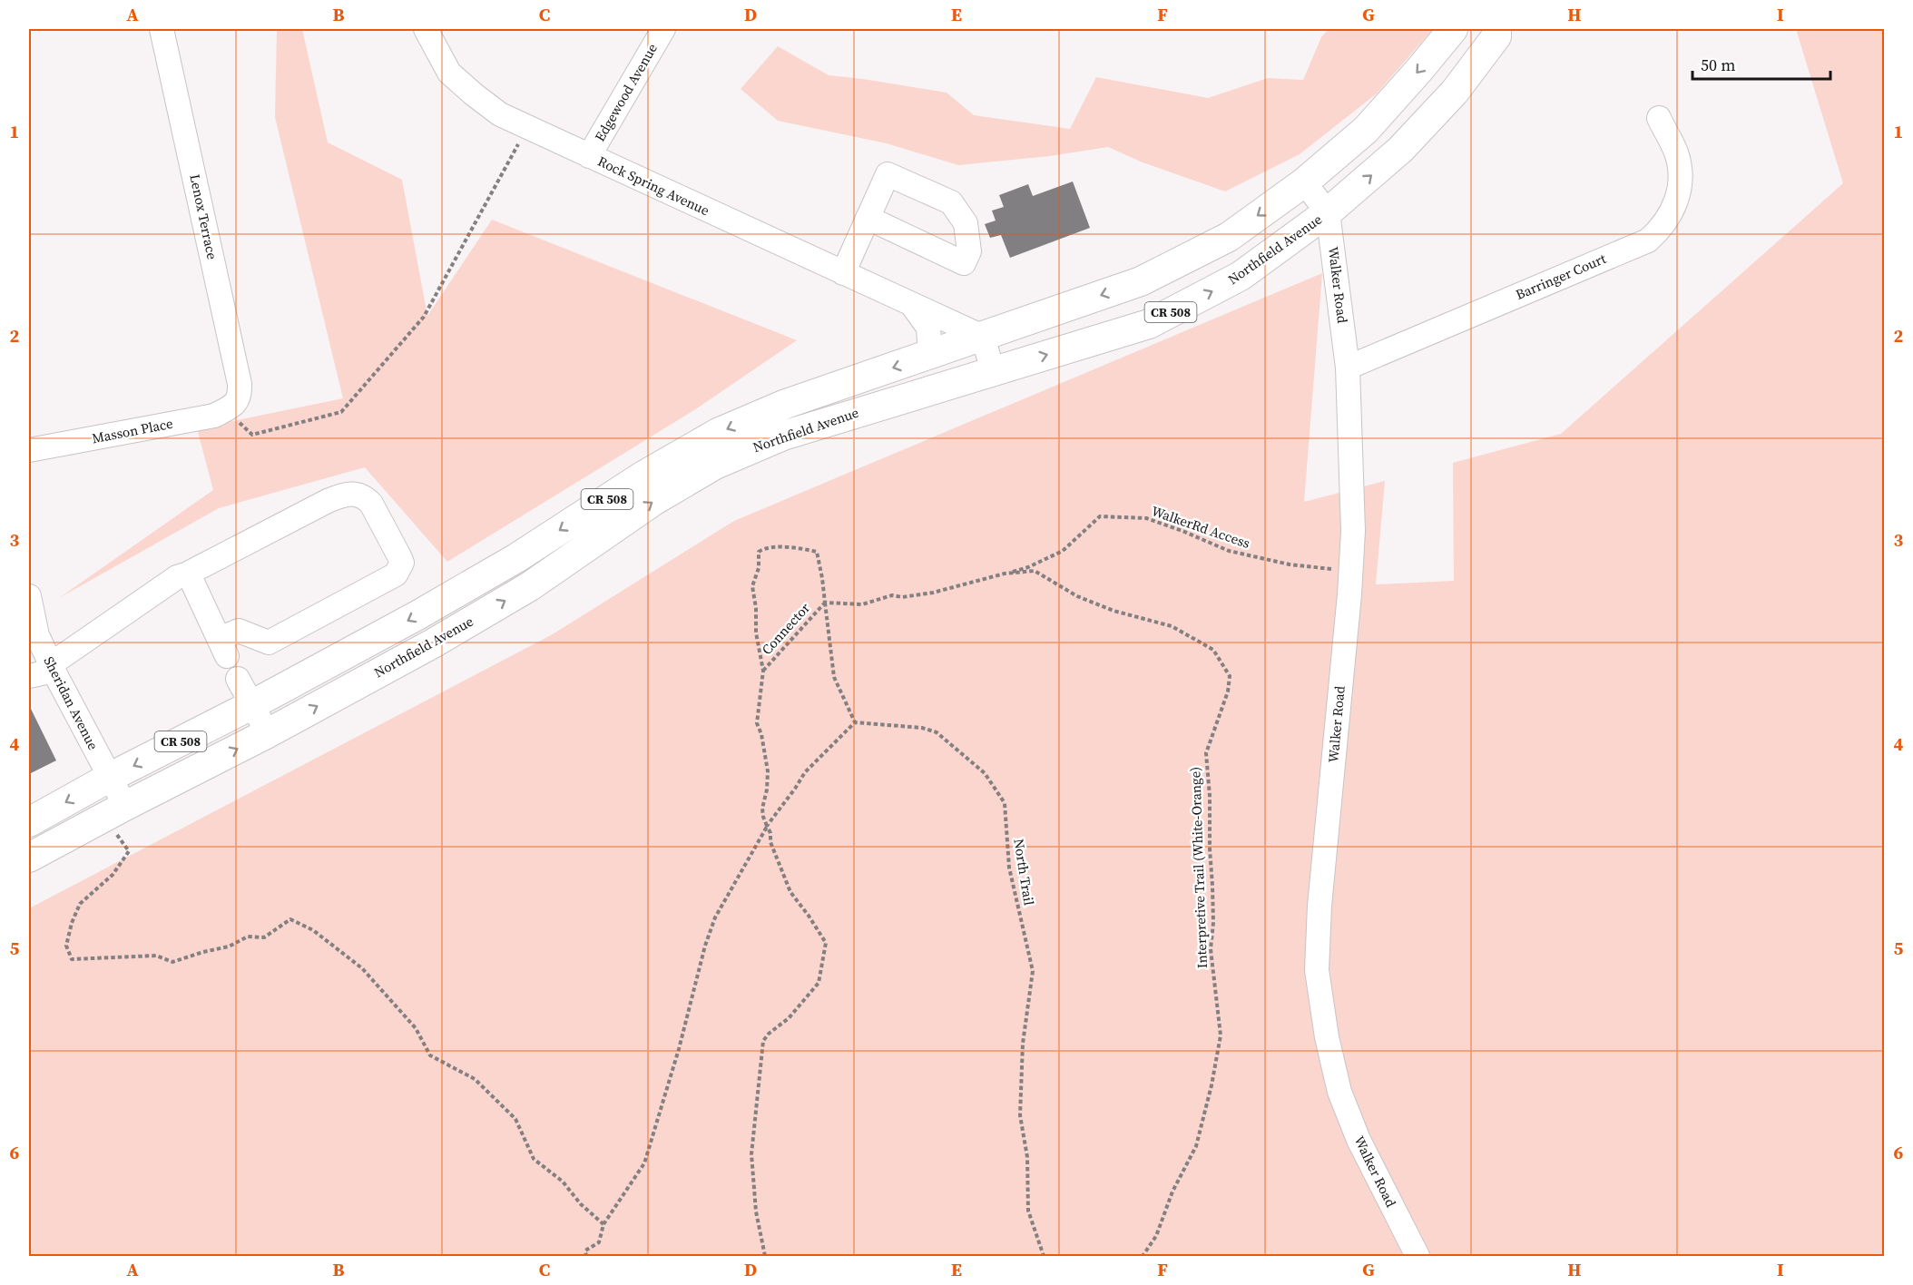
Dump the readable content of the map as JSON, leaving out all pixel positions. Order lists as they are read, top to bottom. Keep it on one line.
{"streets":{"main road":["Northfield Avenue","CR 508"],"street":["Edgewood Avenue","Rock Spring Avenue","Lenox Terrace","Barringer Court","Walker Road","Masson Place","Sheridan Avenue"],"path":["WalkerRd Access","Connector","Interpretive Trail (White-Orange)","North Trail"]},"crossings":[["Edgewood Avenue","Rock Spring Avenue"],["Rock Spring Avenue","Northfield Avenue"],["Lenox Terrace","Masson Place"],["Northfield Avenue","Walker Road"],["Northfield Avenue","Sheridan Avenue"],["Barringer Court","Walker Road"],["WalkerRd Access","Interpretive Trail (White-Orange)"],["Connector","Interpretive Trail (White-Orange)"]],"scale_bar":"50 m","grid":{"columns":["A","B","C","D","E","F","G","H","I"],"rows":["1","2","3","4","5","6"]}}
